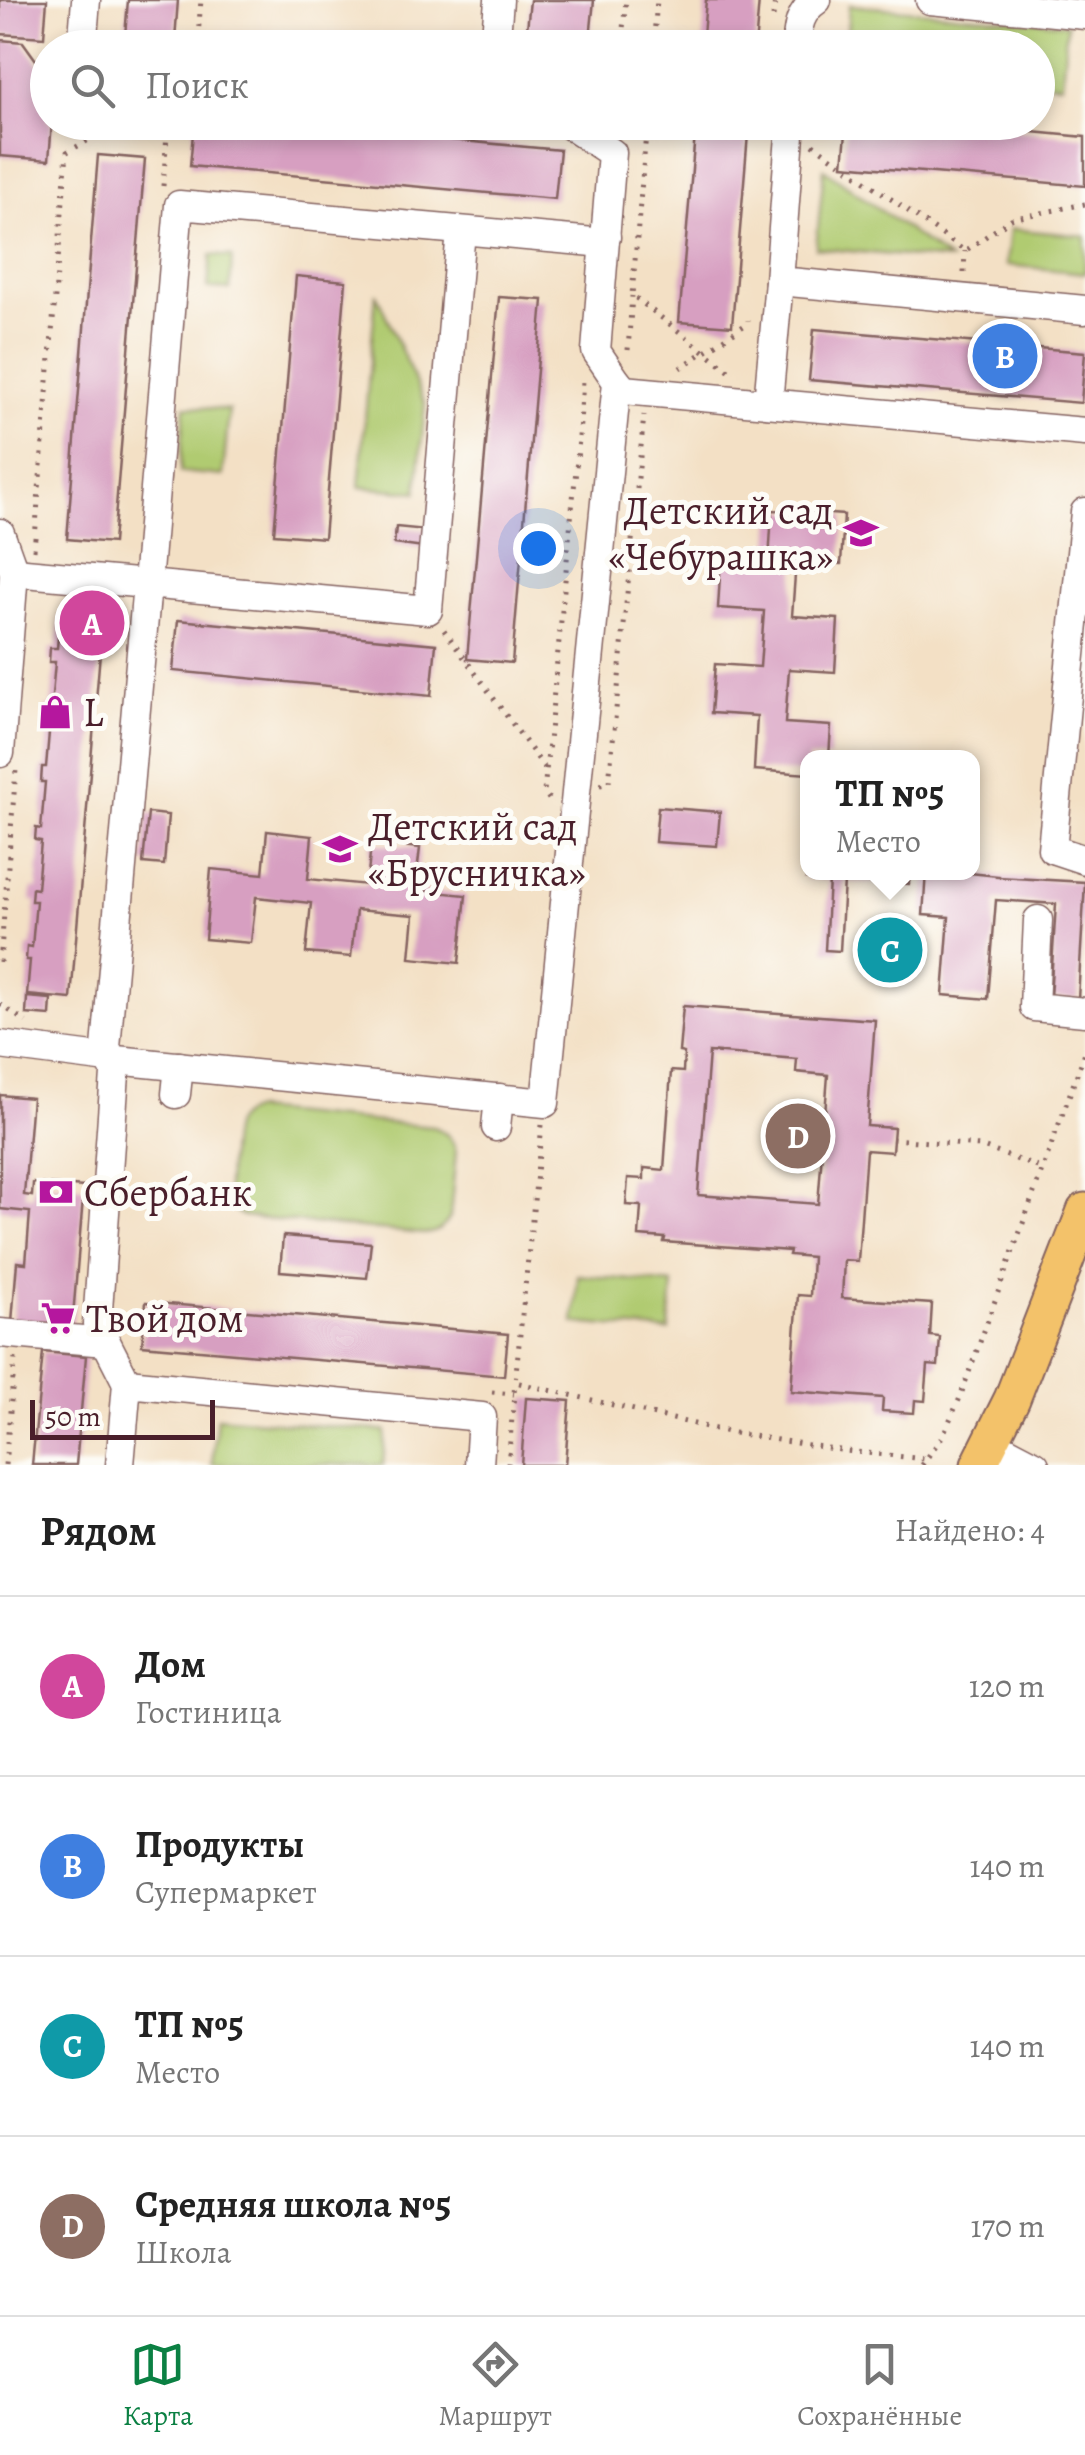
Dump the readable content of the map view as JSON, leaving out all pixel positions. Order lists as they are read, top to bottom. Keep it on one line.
{"places":{"school or university":["Детский сад «Чебурашка»","Детский сад «Брусничка»"],"shop":["L"],"bank":["Сбербанк"],"supermarket":["Твой дом"]},"scale_bar":"50 m","page":{"search":"Поиск","pins":["B","A","C","D"],"popup":["ТП №5","Место"],"scale":"50 m","heading":["Рядом","Найдено: 4"],"list":[{"mark":"A","name":"Дом","note":"Гостиница","value":"120 m"},{"mark":"B","name":"Продукты","note":"Супермаркет","value":"140 m"},{"mark":"C","name":"ТП №5","note":"Место","value":"140 m"},{"mark":"D","name":"Средняя школа №5","note":"Школа","value":"170 m"}],"nav":["Карта","Маршрут","Сохранённые"]}}
